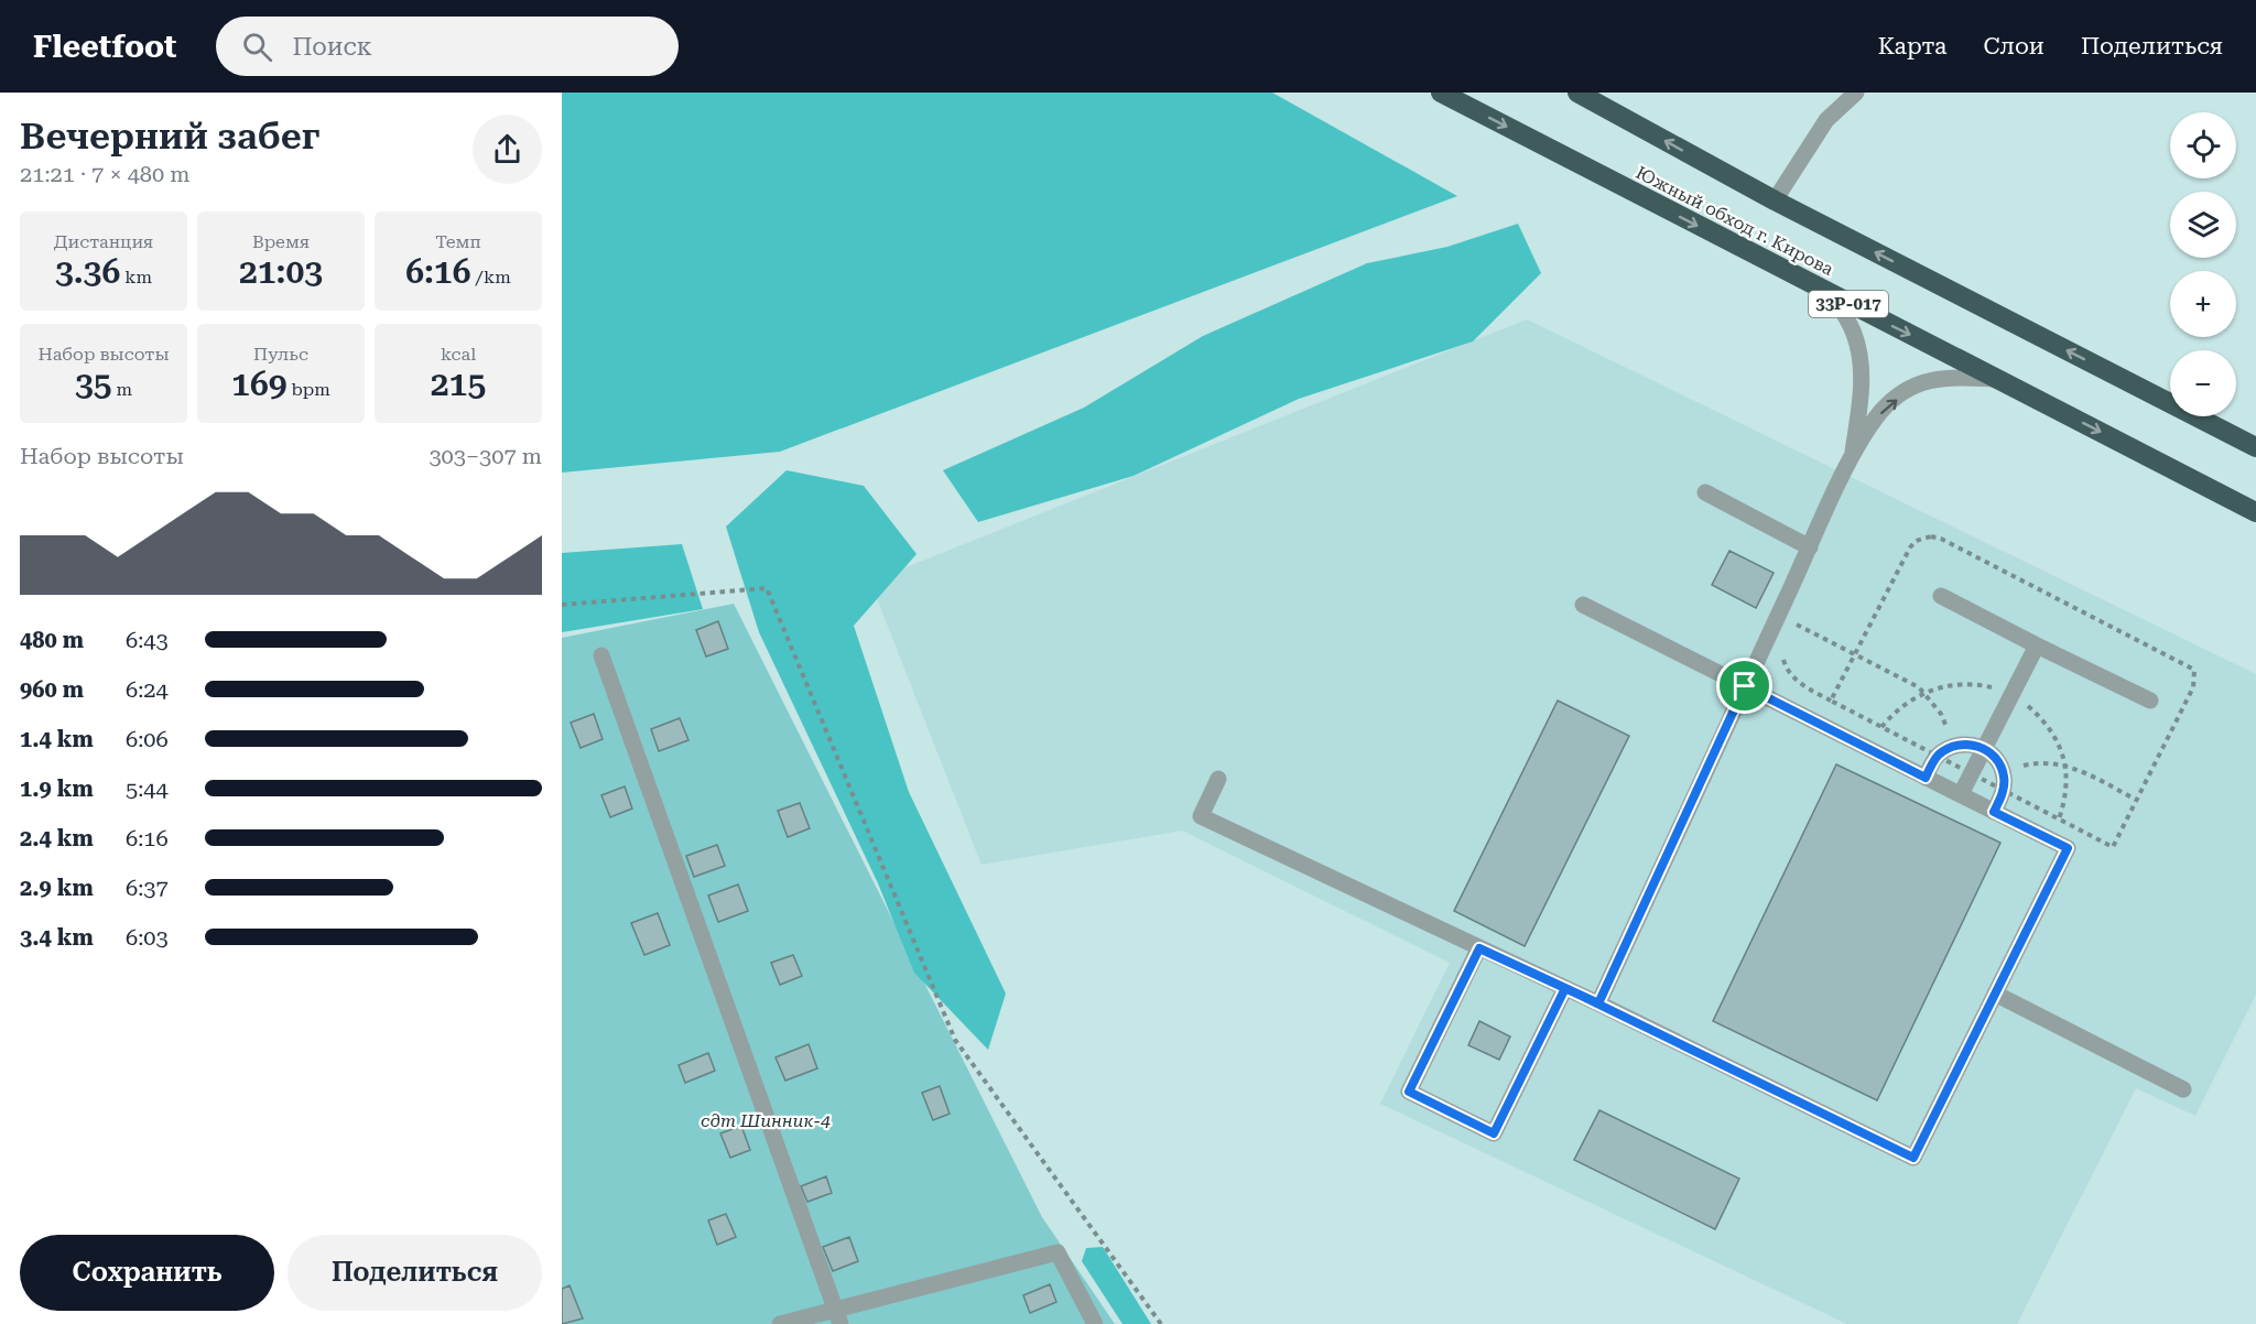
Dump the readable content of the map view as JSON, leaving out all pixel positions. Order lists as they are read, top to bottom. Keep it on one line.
{"streets":{"highway":["Южный обход г. Кирова","33Р-017"]},"parks":["сдт Шинник-4"],"page":{"header":"Fleetfoot","search":"Поиск","nav":["Карта","Слои","Поделиться"],"heading":["Вечерний забег","21:21 · 7 × 480 m"],"map_buttons":["+","−"],"stats":[["Дистанция","3.36 km"],["Время","21:03"],["Темп","6:16 /km"],["Набор высоты","35 m"],["Пульс","169 bpm"],["kcal","215"]],"chart":["Набор высоты","303–307 m"],"list":[{"name":"480 m","note":"6:43"},{"name":"960 m","note":"6:24"},{"name":"1.4 km","note":"6:06"},{"name":"1.9 km","note":"5:44"},{"name":"2.4 km","note":"6:16"},{"name":"2.9 km","note":"6:37"},{"name":"3.4 km","note":"6:03"}],"buttons":["Сохранить","Поделиться"]}}
